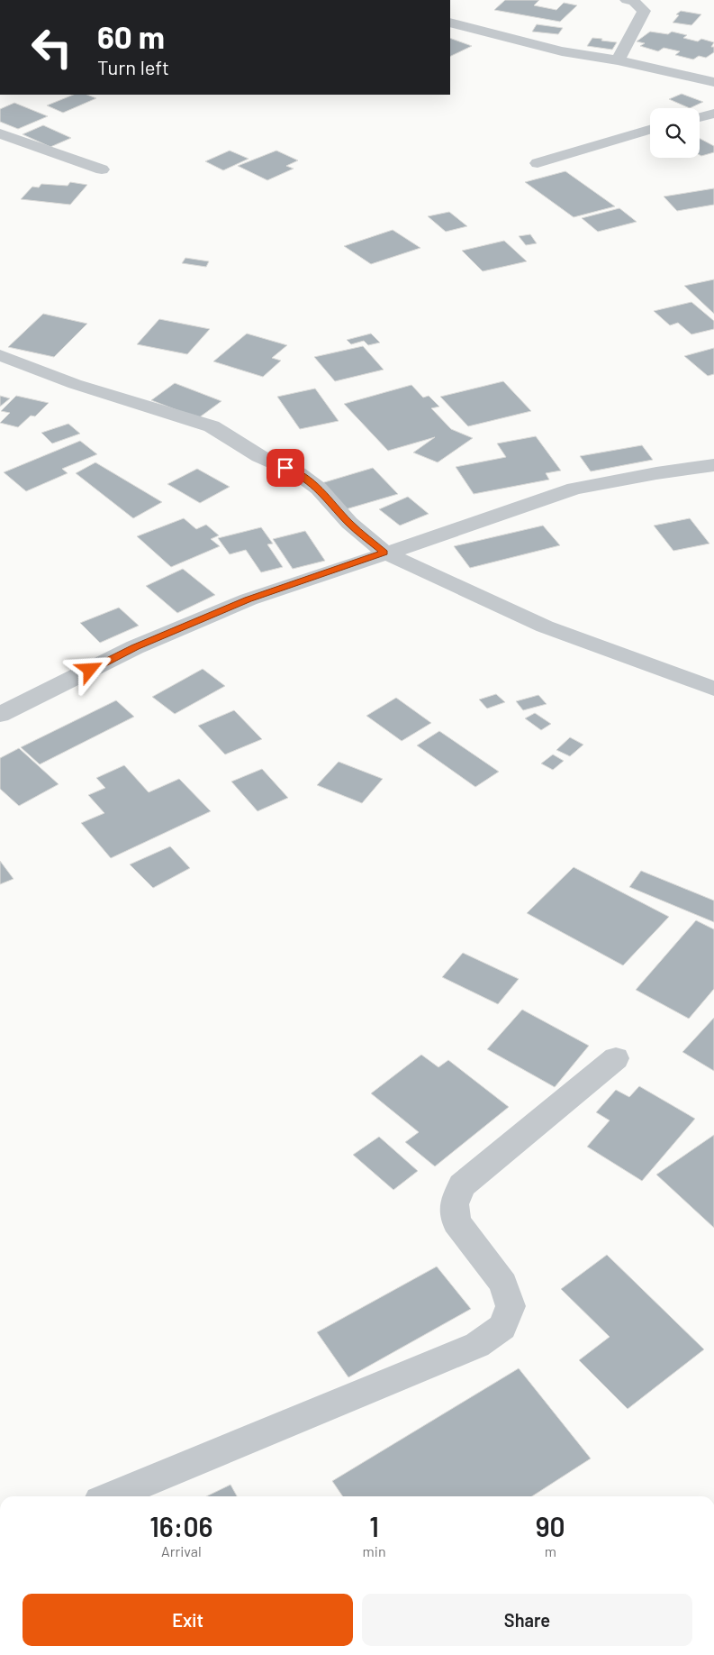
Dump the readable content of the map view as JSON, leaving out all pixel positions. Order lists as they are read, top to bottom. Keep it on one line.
{"page":{"turn":["60 m","Turn left"],"eta":["16:06","Arrival","1","min","90","m"],"buttons":["Exit","Share"]}}
